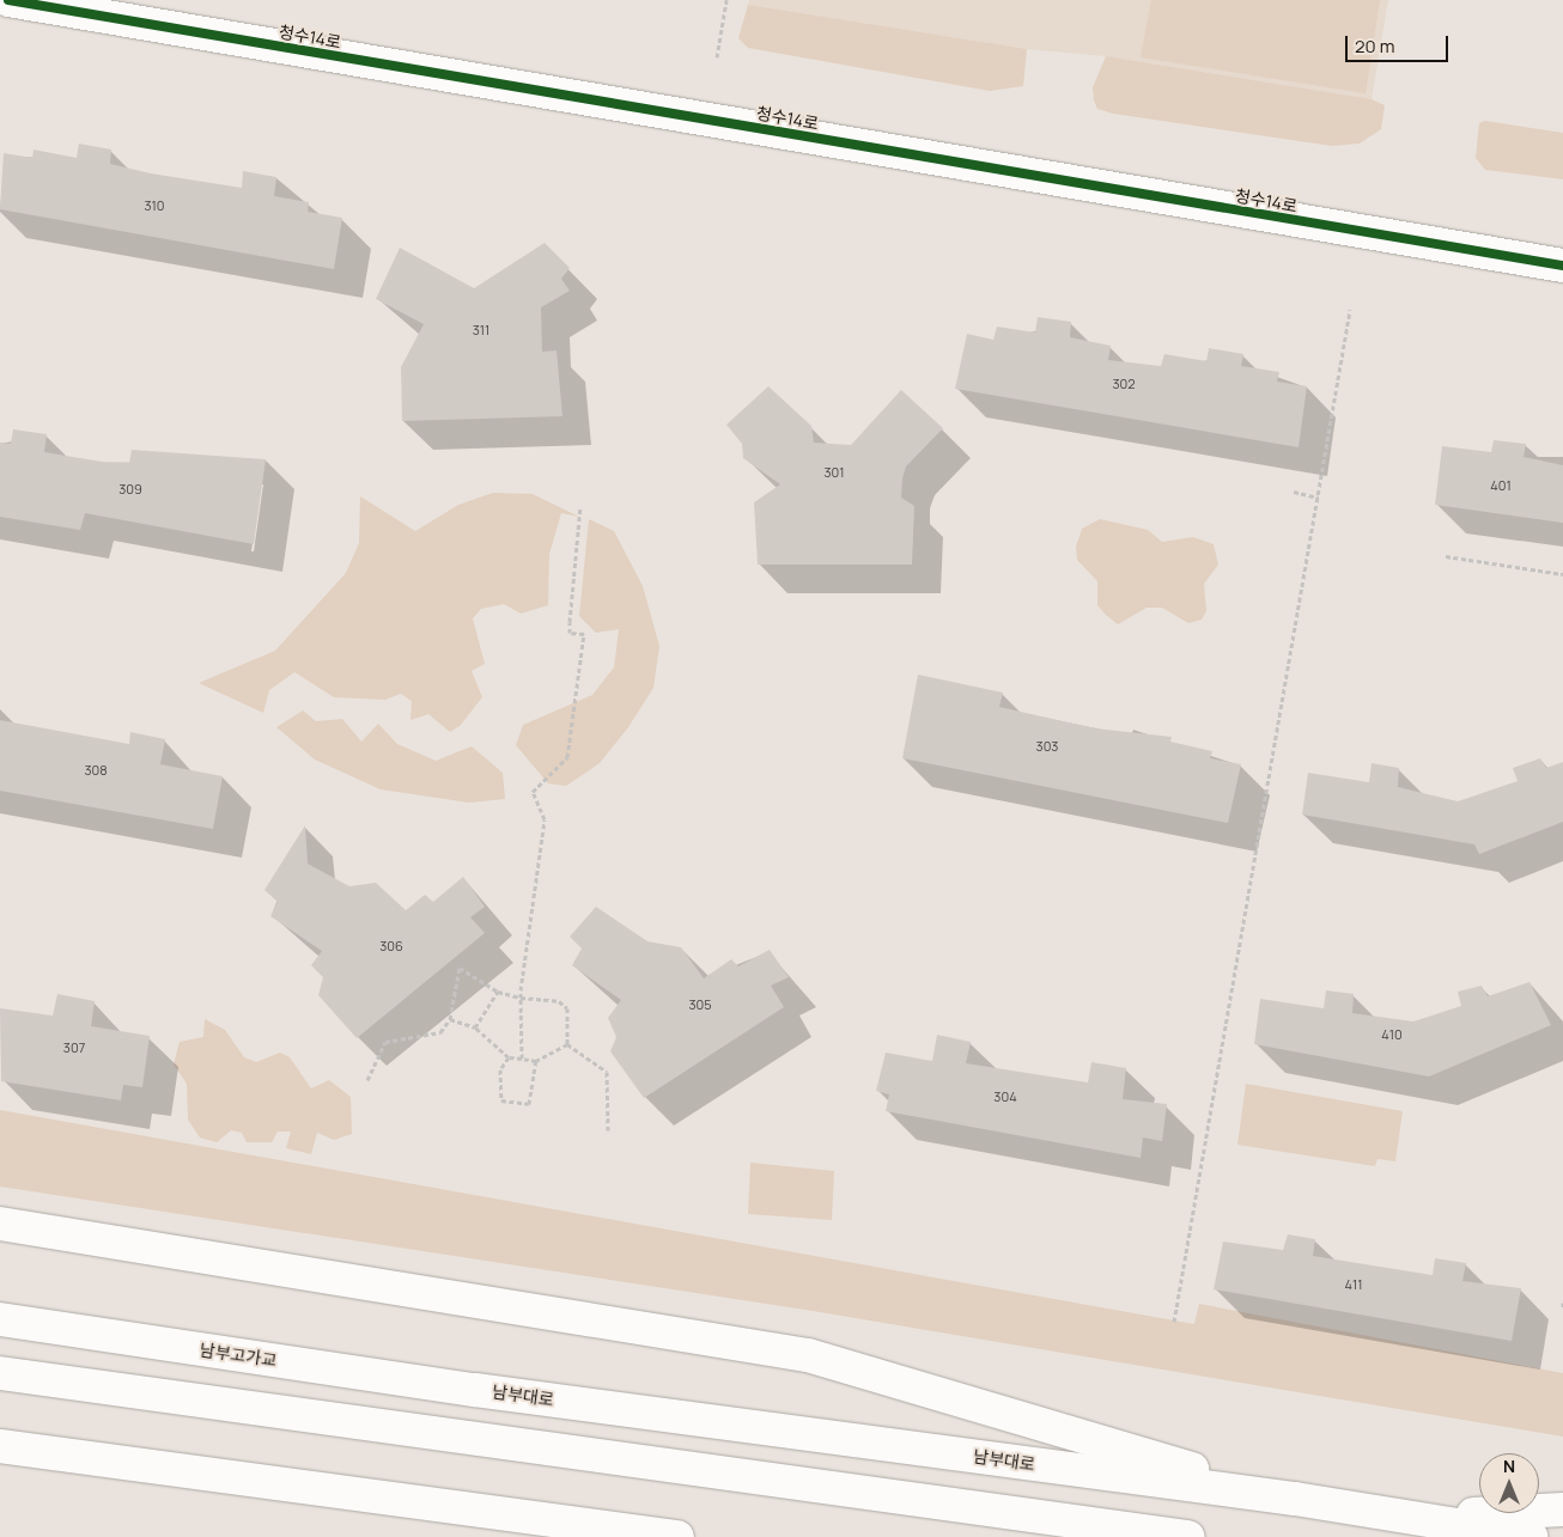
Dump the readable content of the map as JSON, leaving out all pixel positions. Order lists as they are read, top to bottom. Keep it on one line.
{"streets":{"main road":["청수14로","남부고가교","남부대로"]},"crossings":[["남부고가교","남부대로"]],"house_numbers":["310","311","302","301","401","309","303","308","306","305","410","307","304","411"],"scale_bar":"20 m","north":"top"}
